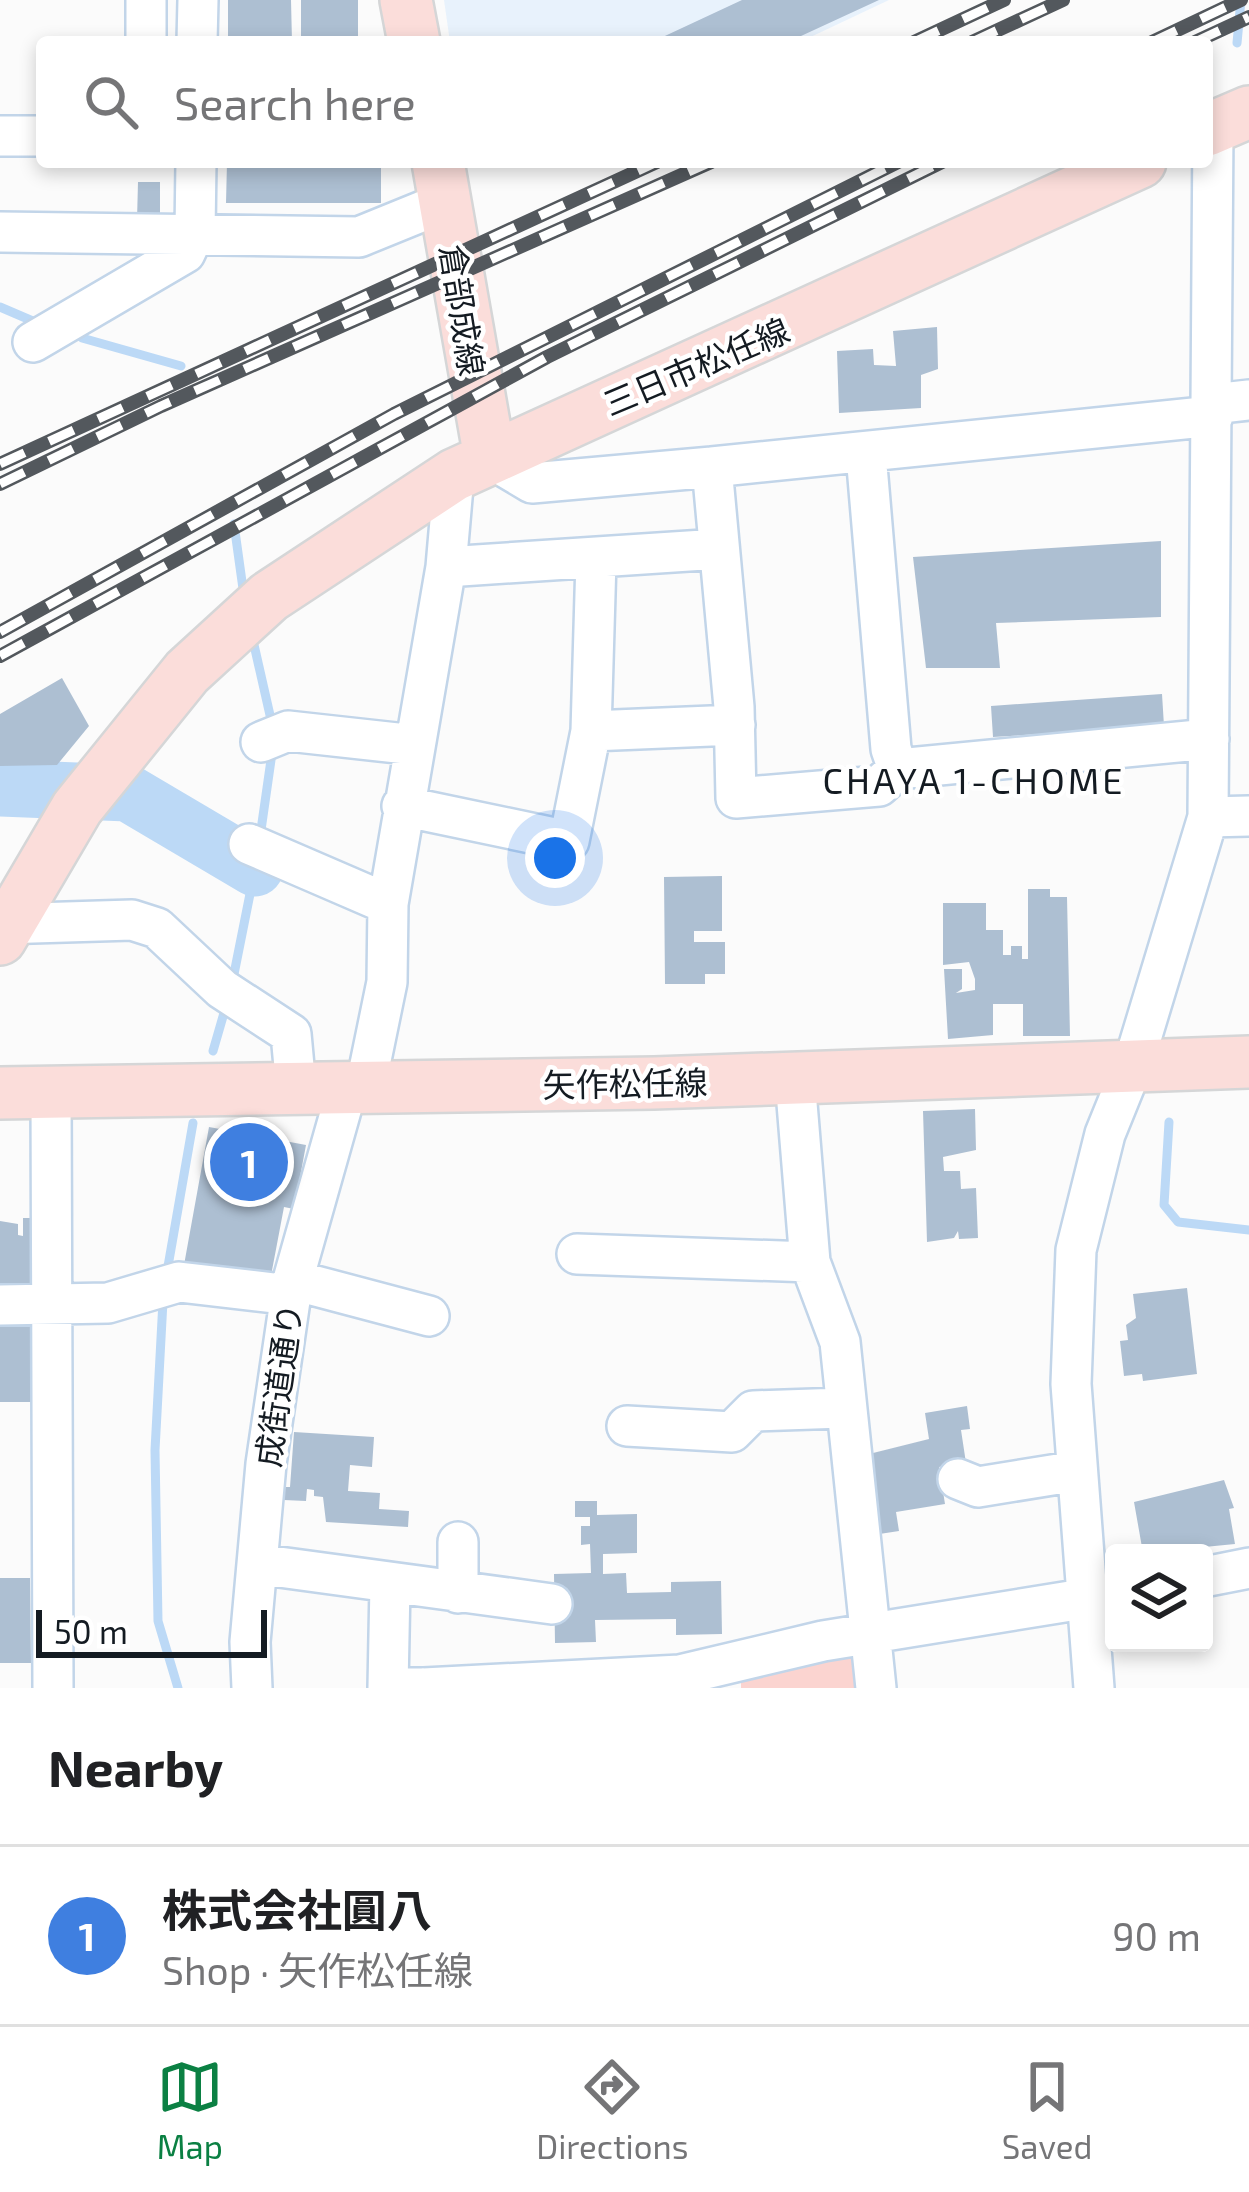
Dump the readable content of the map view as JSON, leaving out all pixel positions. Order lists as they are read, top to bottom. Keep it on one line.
{"streets":{"main road":["倉部成線","三日市松任線","矢作松任線"],"street":["成街道通り"]},"crossings":[["倉部成線","三日市松任線"],["倉部成線","成街道通り"],["三日市松任線","成街道通り"],["矢作松任線","成街道通り"]],"districts":["CHAYA 1-CHOME"],"scale_bar":"50 m","page":{"search":"Search here","pins":"1","scale":"50 m","heading":"Nearby","list":[{"mark":"1","name":"株式会社圓八","note":"Shop · 矢作松任線","value":"90 m"}],"nav":["Map","Directions","Saved"]}}
